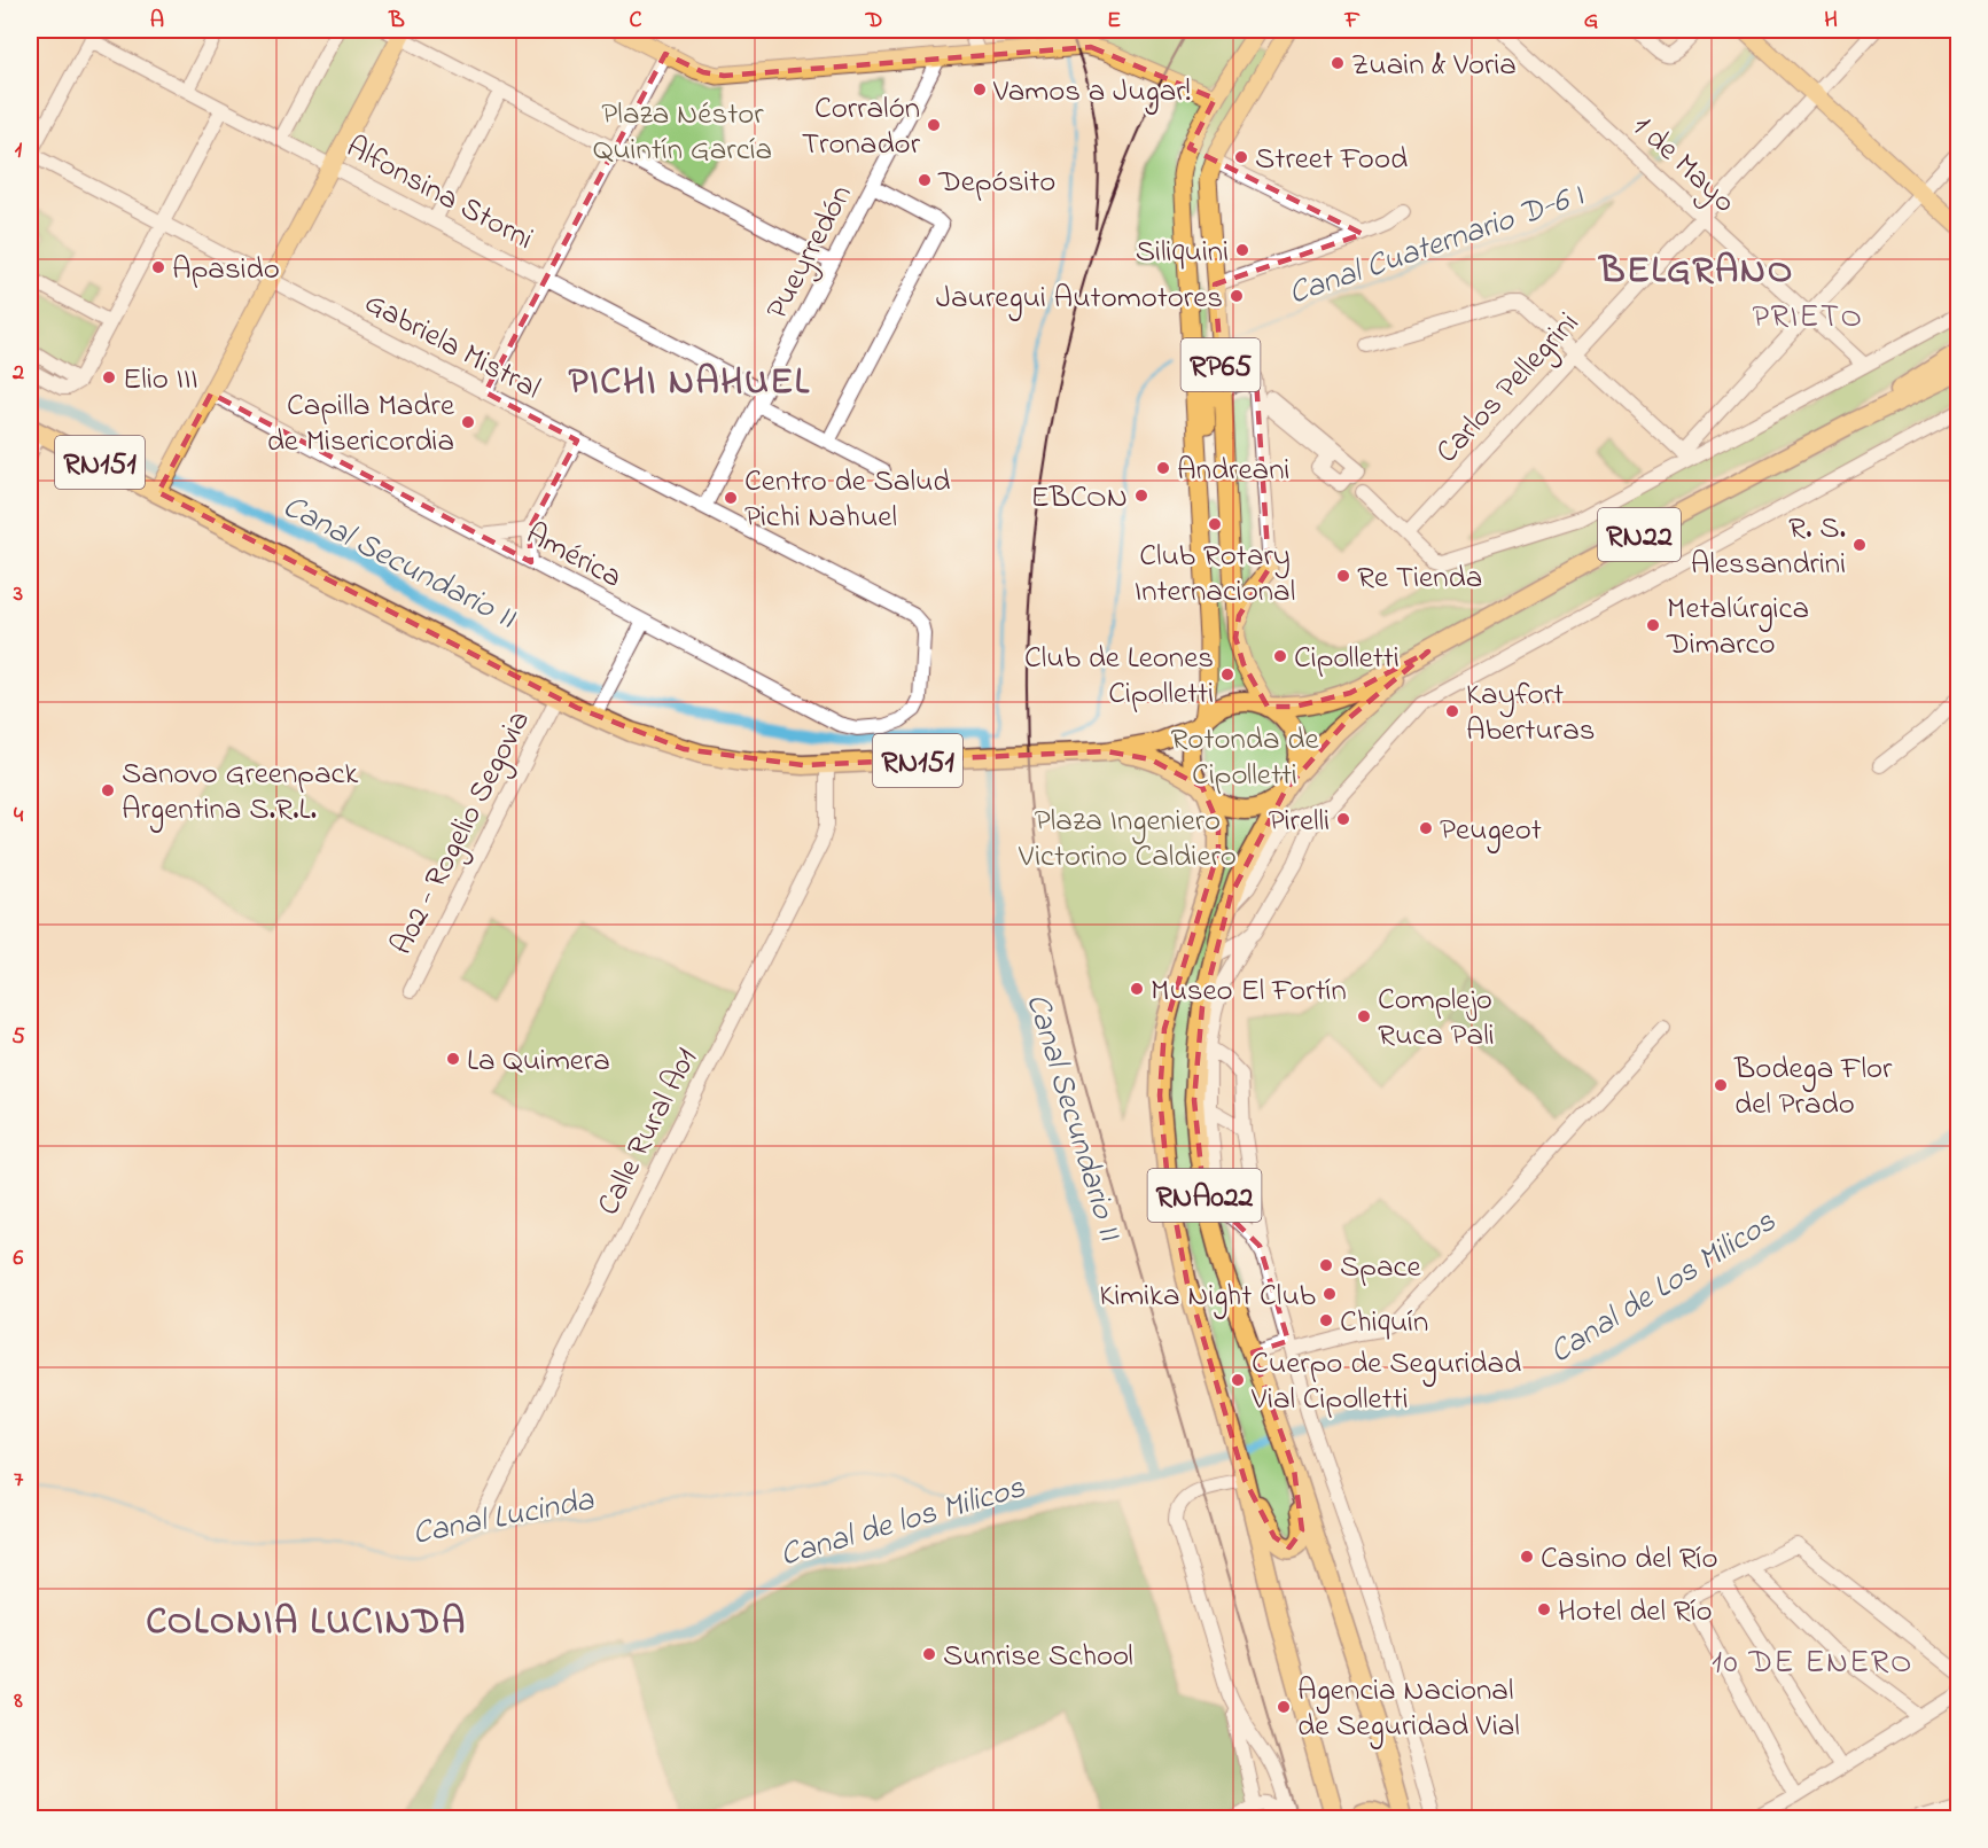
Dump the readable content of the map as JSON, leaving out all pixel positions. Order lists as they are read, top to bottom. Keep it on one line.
{"streets":{"highway":["RN151","RN22","RNA022"],"main road":["RP65"],"street":["1 de Mayo","Alfonsina Storni","Pueyrredón","Gabriela Mistral","Carlos Pellegrini","América","A02 - Rogelio Segovia","Calle Rural A01"]},"crossings":[["1 de Mayo","Carlos Pellegrini"],["Alfonsina Storni","Pueyrredón"],["Pueyrredón","Gabriela Mistral"],["Gabriela Mistral","América"],["RP65","RN151"],["RP65","RN22"],["RP65","RNA022"],["RN151","RN22"],["RN151","A02 - Rogelio Segovia"],["RN151","Calle Rural A01"],["RN151","RNA022"],["RN22","RNA022"]],"districts":["BELGRANO","PRIETO","PICHI NAHUEL","COLONIA LUCINDA","10 DE ENERO"],"water":["Canal Cuaternario D-6 I","Canal Secundario II","Canal de Los Milicos","Canal Lucinda","Canal de los Milicos"],"parks":["Plaza Néstor Quintín García","Rotonda de Cipolletti","Plaza Ingeniero Victorino Caldiero"],"places":["Zuain & Voria","Vamos a Jugar!","Corralón Tronador","Street Food","Depósito","Siliquini","Apasido","Jauregui Automotores","Elio III","Capilla Madre de Misericordia","Andreani","EBCON","Centro de Salud Pichi Nahuel","Club Rotary Internacional","R. S. Alessandrini","Re Tienda","Metalúrgica Dimarco","Cipolletti","Club de Leones Cipolletti","Kayfort Aberturas","Sanovo Greenpack Argentina S.R.L.","Pirelli","Peugeot","Museo El Fortín","Complejo Ruca Pali","La Quimera","Bodega Flor del Prado","Space","Kimika Night Club","Chiquín","Cuerpo de Seguridad Vial Cipolletti","Casino del Río","Hotel del Río","Sunrise School","Agencia Nacional de Seguridad Vial"],"grid":{"columns":["A","B","C","D","E","F","G","H"],"rows":["1","2","3","4","5","6","7","8"]}}
